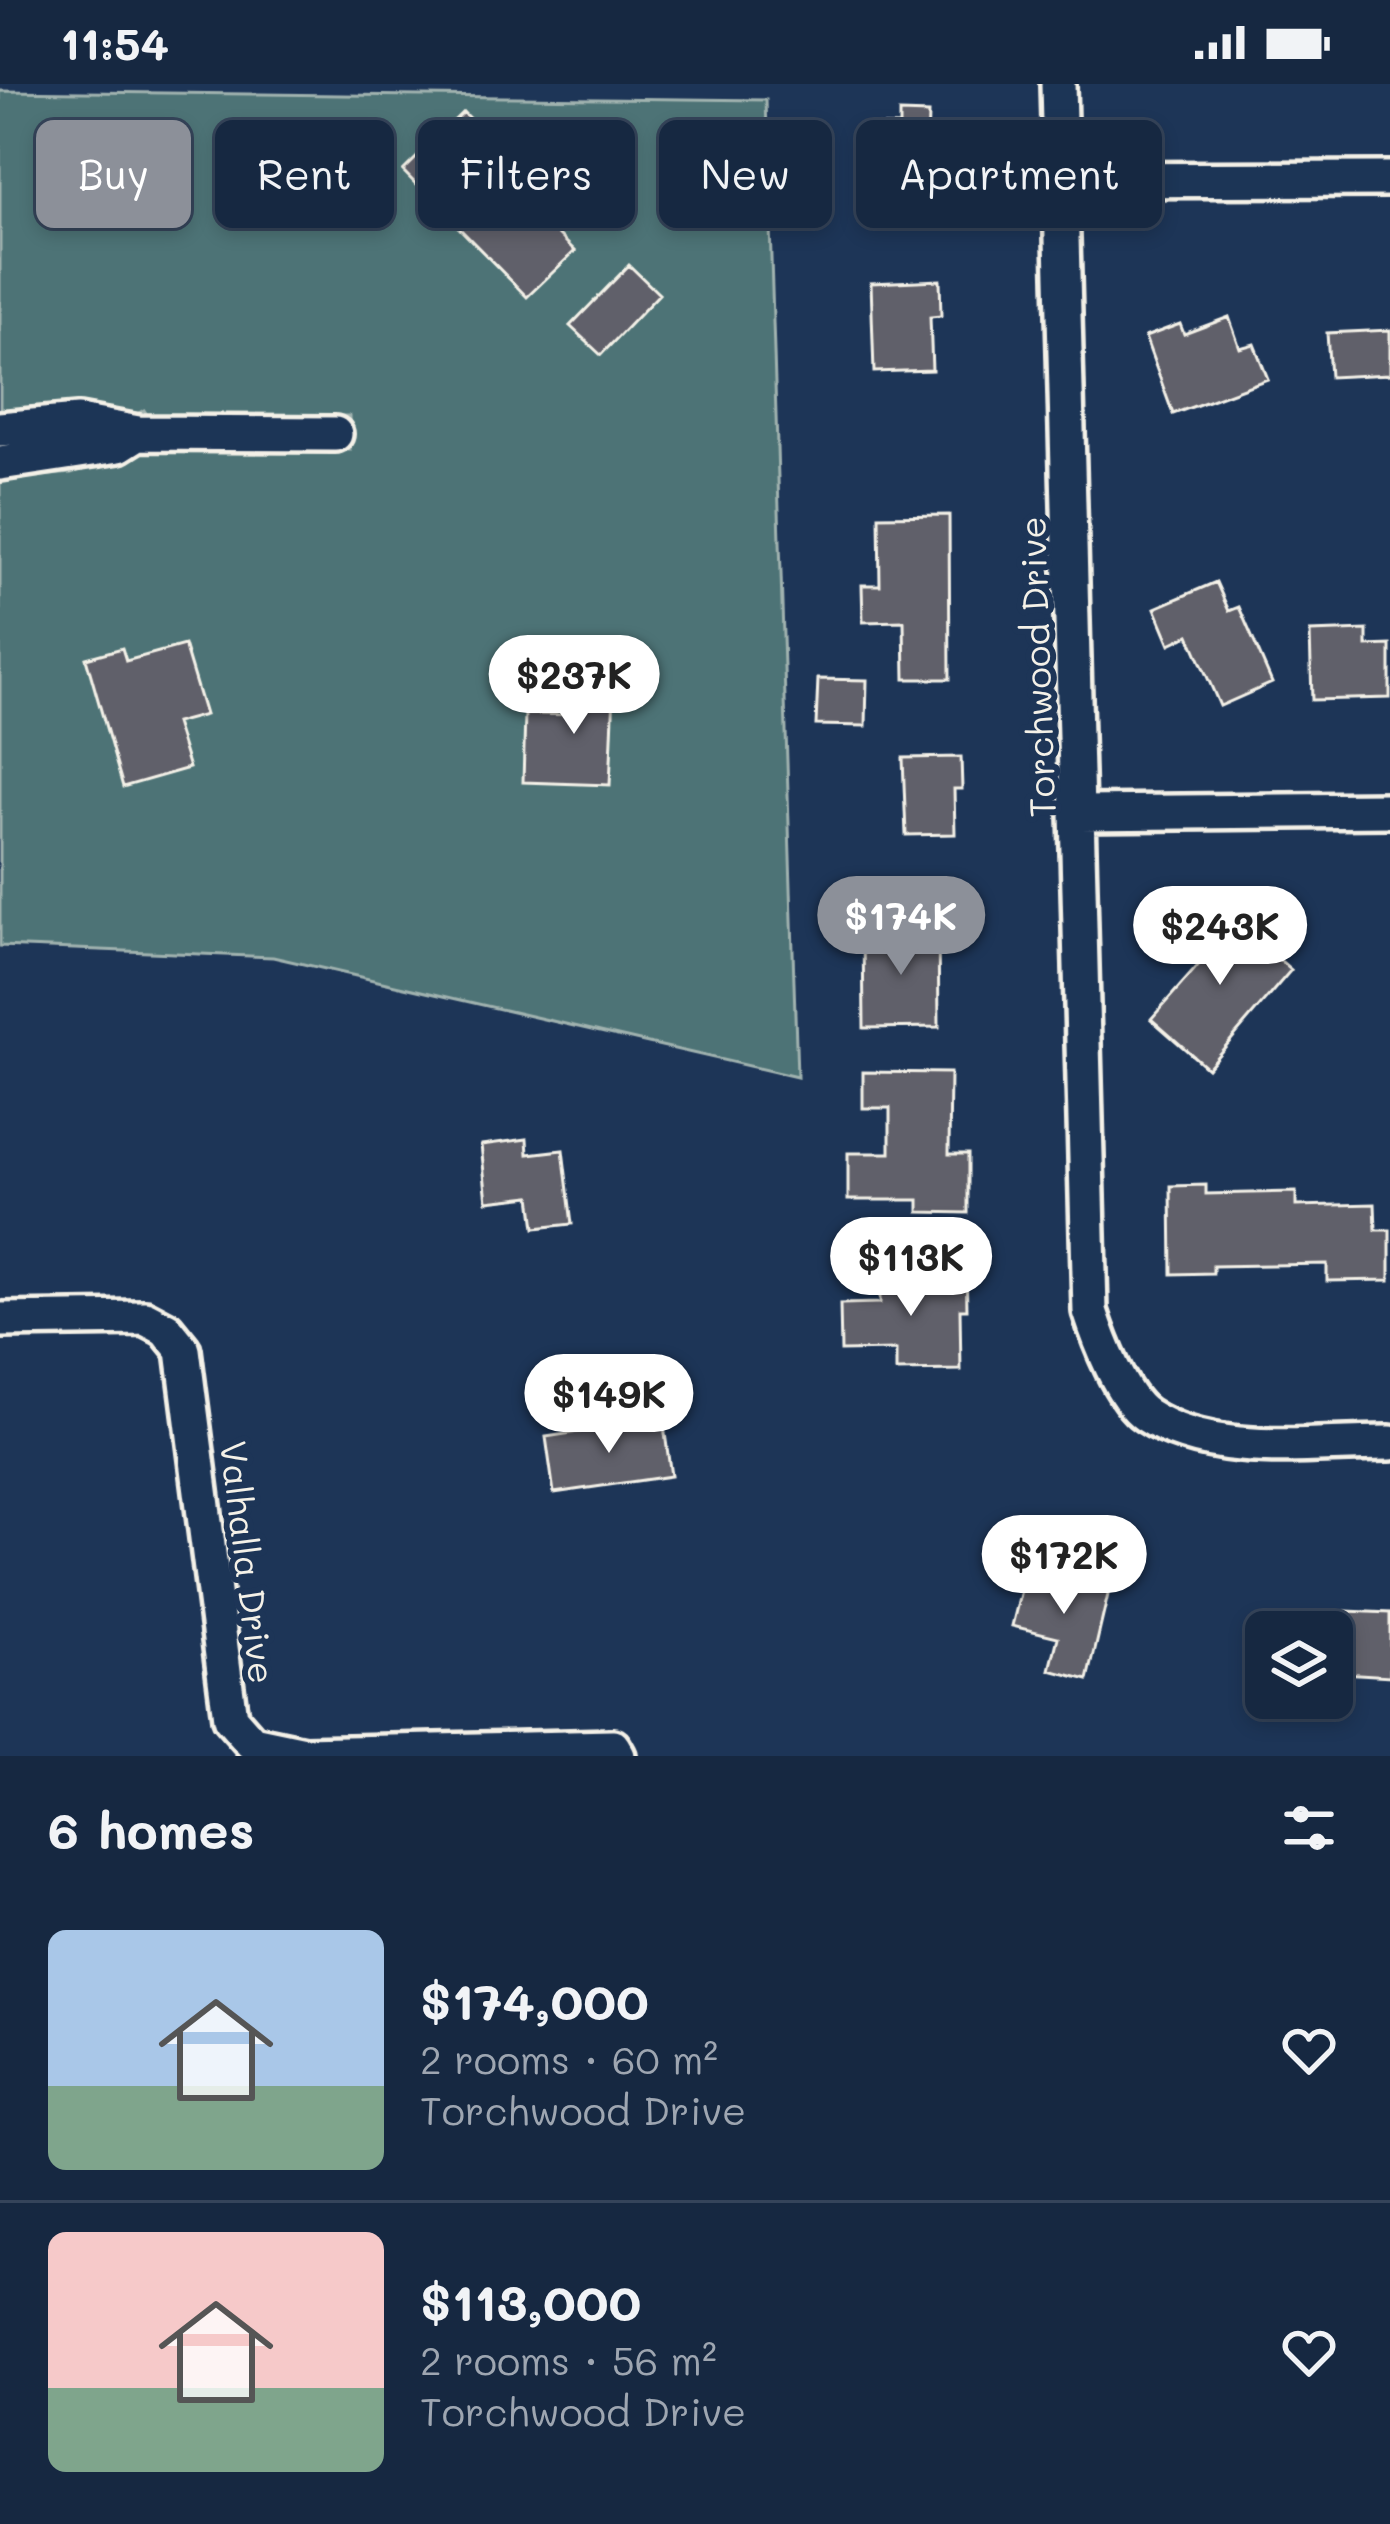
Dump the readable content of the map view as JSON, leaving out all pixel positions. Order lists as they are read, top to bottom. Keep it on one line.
{"streets":{"street":["Torchwood Drive","Valhalla Drive"]},"page":{"status":"11:54","chip":["Buy","Rent","Filters","New","Apartment"],"price":["$237K","$174K","$243K","$113K","$149K","$172K"],"heading":"6 homes","list":[{"name":"$174,000","note":"2 rooms · 60 m² · Torchwood Drive"},{"name":"$113,000","note":"2 rooms · 56 m² · Torchwood Drive"}]}}
